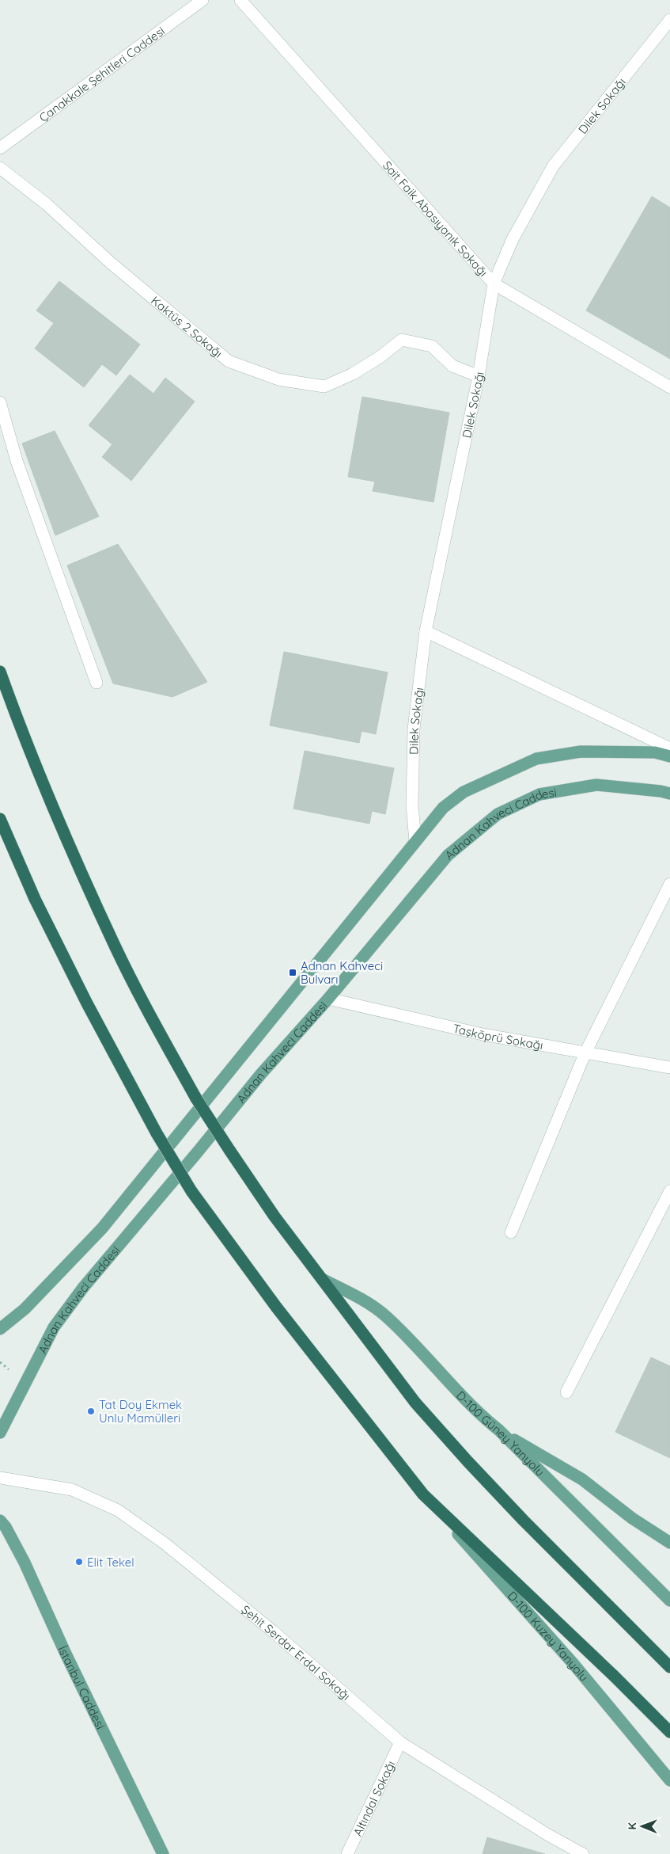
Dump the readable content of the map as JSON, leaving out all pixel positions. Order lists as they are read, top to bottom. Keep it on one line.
{"streets":{"main road":["Adnan Kahveci Caddesi","D-100 Güney Yanyolu","D-100 Kuzey Yanyolu","İstanbul Caddesi"],"street":["Çanakkale Şehitleri Caddesi","Dilek Sokağı","Sait Faik Abasıyanık Sokağı","Kaktüs 2 Sokağı","Taşköprü Sokağı","Şehit Serdar Erdal Sokağı","Altındal Sokağı"]},"crossings":[["Dilek Sokağı","Sait Faik Abasıyanık Sokağı"],["Dilek Sokağı","Kaktüs 2 Sokağı"],["Dilek Sokağı","Adnan Kahveci Caddesi"],["Adnan Kahveci Caddesi","Taşköprü Sokağı"],["Şehit Serdar Erdal Sokağı","Altındal Sokağı"]],"places":{"transit":["Adnan Kahveci Bulvarı"],"other":["Tat Doy Ekmek Unlu Mamülleri","Elit Tekel"]},"north":"left"}
